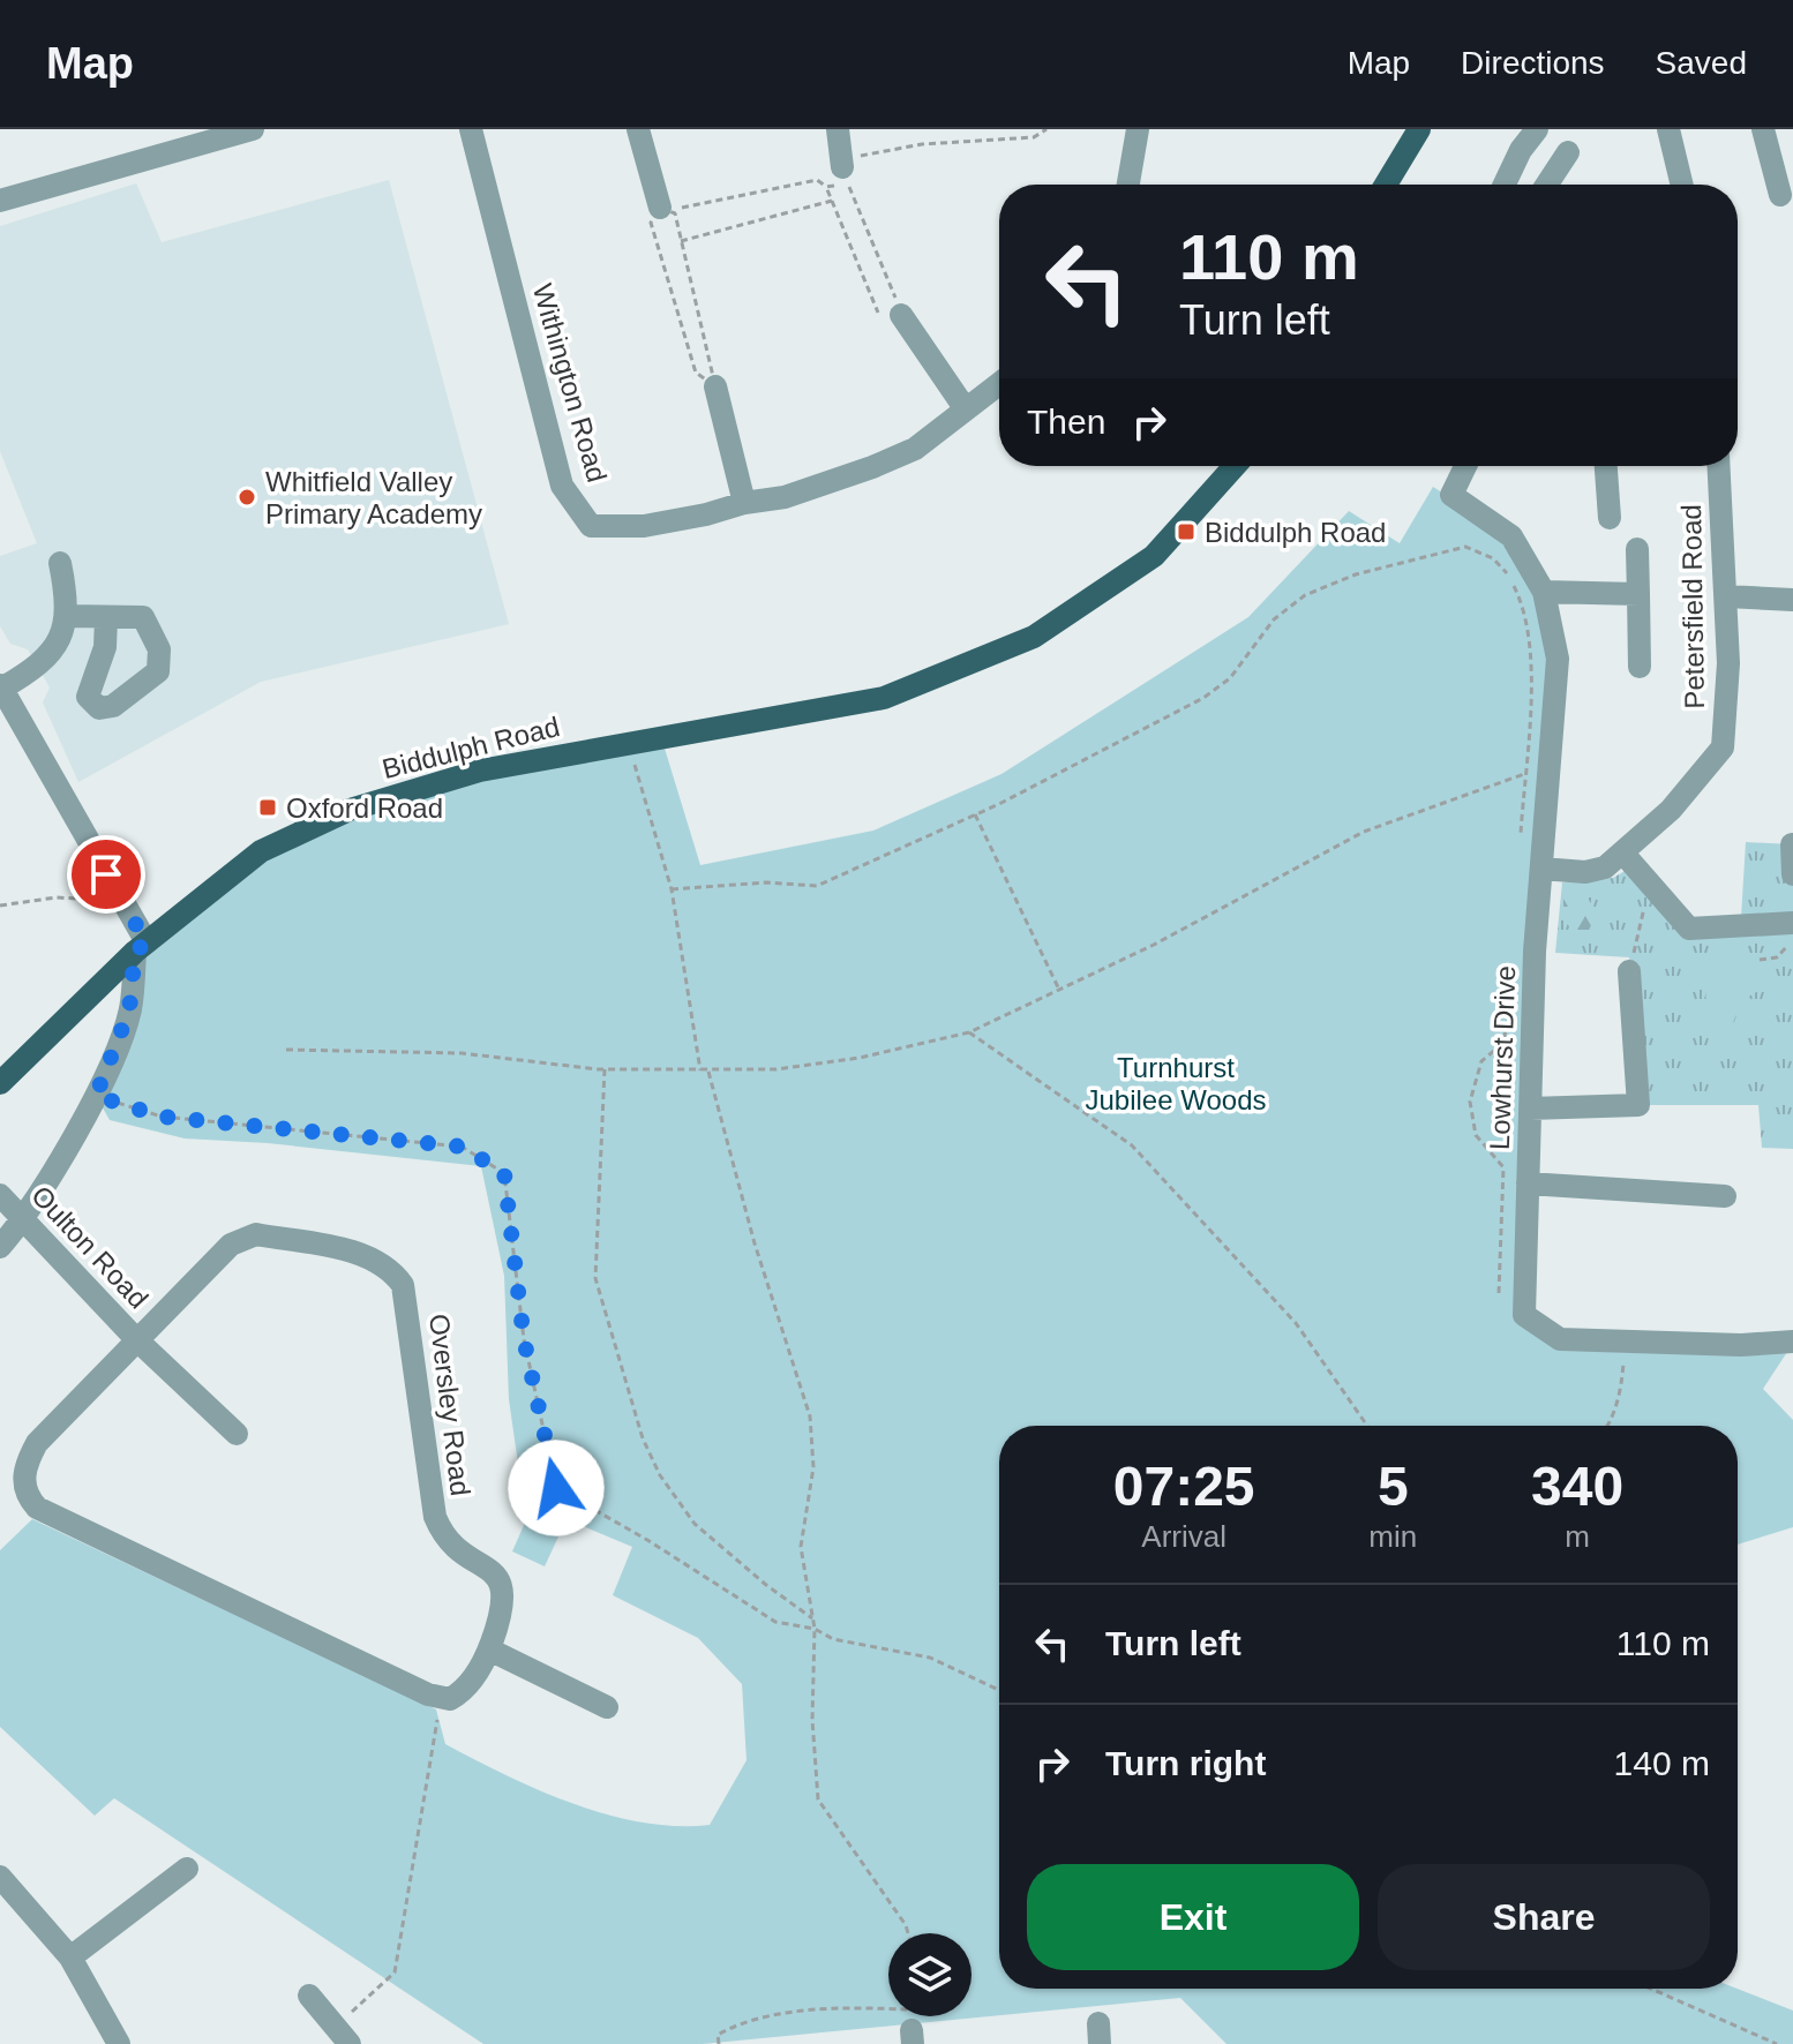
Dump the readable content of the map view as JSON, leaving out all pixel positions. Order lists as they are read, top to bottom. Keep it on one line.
{"streets":{"main road":["Biddulph Road"],"street":["Withington Road","Petersfield Road","Lowhurst Drive","Oulton Road","Oversley Road"]},"crossings":[["Petersfield Road","Lowhurst Drive"],["Oulton Road","Oversley Road"]],"parks":["Turnhurst Jubilee Woods"],"places":{"other":["Whitfield Valley Primary Academy"],"transit":["Biddulph Road","Oxford Road"]},"page":{"header":"Map","nav":["Map","Directions","Saved"],"turn":["110 m","Turn left"],"then":"Then","eta":["07:25","Arrival","5","min","340","m"],"list":[{"name":"Turn left","value":"110 m"},{"name":"Turn right","value":"140 m"}],"buttons":["Exit","Share"]}}
